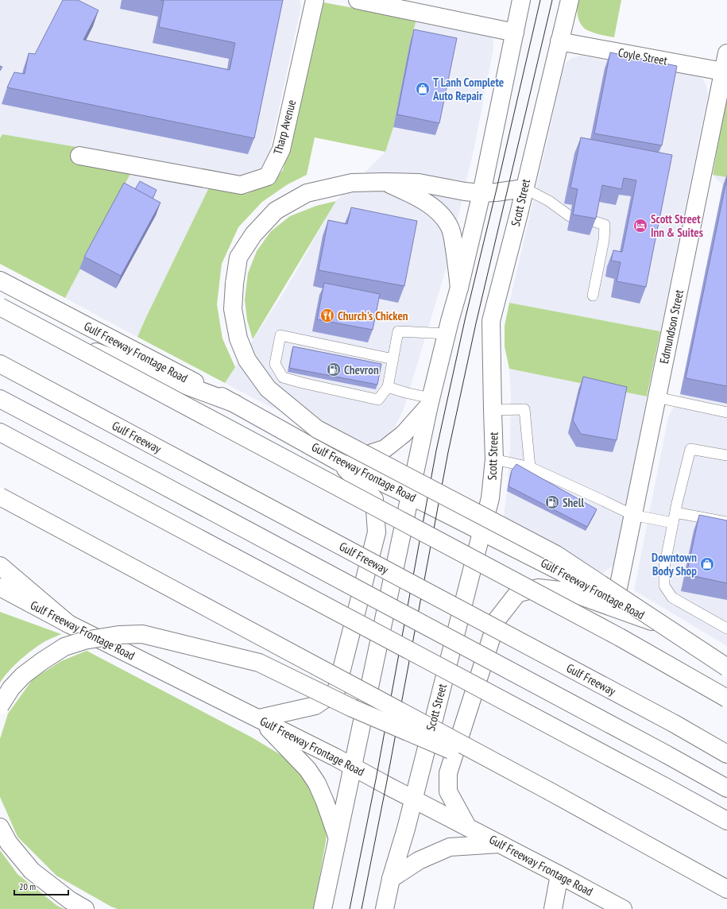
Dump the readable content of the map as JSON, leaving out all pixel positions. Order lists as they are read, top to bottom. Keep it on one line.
{"streets":{"main road":["Coyle Street","Tharp Avenue","Scott Street","Edmundson Street","Gulf Freeway Frontage Road","Gulf Freeway"]},"crossings":[["Coyle Street","Scott Street"],["Coyle Street","Edmundson Street"],["Scott Street","Gulf Freeway Frontage Road"],["Edmundson Street","Gulf Freeway Frontage Road"]],"places":{"shop":["T Lanh Complete Auto Repair","Downtown Body Shop"],"hotel":["Scott Street Inn & Suites"],"restaurant":["Church's Chicken"],"fuel station":["Chevron","Shell"]},"scale_bar":"20 m"}
